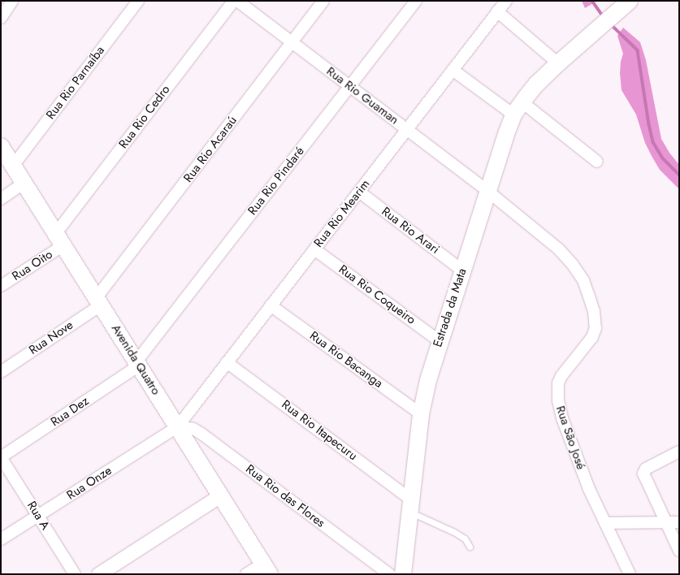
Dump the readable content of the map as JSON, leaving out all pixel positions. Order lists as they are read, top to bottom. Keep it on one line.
{"streets":{"main road":["Estrada da Mata","Avenida Quatro"],"street":["Rua Rio Parnaíba","Rua Rio Guaman","Rua Rio Cedro","Rua Rio Acaraú","Rua Rio Pindaré","Rua Rio Mearim","Rua Rio Arari","Rua Oito","Rua Rio Coqueiro","Rua Nove","Rua Rio Bacanga","Rua Dez","Rua Rio Itapecuru","Rua São José","Rua Onze","Rua Rio das Flores","Rua A"]},"crossings":[["Rua Rio Parnaíba","Avenida Quatro"],["Rua Rio Guaman","Rua Rio Acaraú"],["Rua Rio Guaman","Rua Rio Pindaré"],["Rua Rio Guaman","Rua Rio Mearim"],["Rua Rio Guaman","Estrada da Mata"],["Rua Rio Guaman","Rua São José"],["Rua Rio Cedro","Rua Oito"],["Rua Rio Cedro","Avenida Quatro"],["Rua Rio Acaraú","Rua Nove"],["Rua Rio Acaraú","Avenida Quatro"],["Rua Rio Pindaré","Avenida Quatro"],["Rua Rio Pindaré","Rua Dez"],["Rua Rio Mearim","Rua Rio Arari"],["Rua Rio Mearim","Rua Rio Coqueiro"],["Rua Rio Mearim","Avenida Quatro"],["Rua Rio Mearim","Rua Rio Bacanga"],["Rua Rio Mearim","Rua Rio Itapecuru"],["Rua Rio Mearim","Rua Onze"],["Rua Rio Mearim","Rua Rio das Flores"],["Rua Rio Arari","Estrada da Mata"],["Rua Oito","Avenida Quatro"],["Rua Rio Coqueiro","Estrada da Mata"],["Estrada da Mata","Rua Rio Bacanga"],["Estrada da Mata","Rua Rio Itapecuru"],["Estrada da Mata","Rua São José"],["Rua Nove","Avenida Quatro"],["Avenida Quatro","Rua Dez"],["Avenida Quatro","Rua Onze"],["Avenida Quatro","Rua Rio das Flores"],["Rua Dez","Rua A"],["Rua Onze","Rua Rio das Flores"],["Rua Onze","Rua A"]]}
